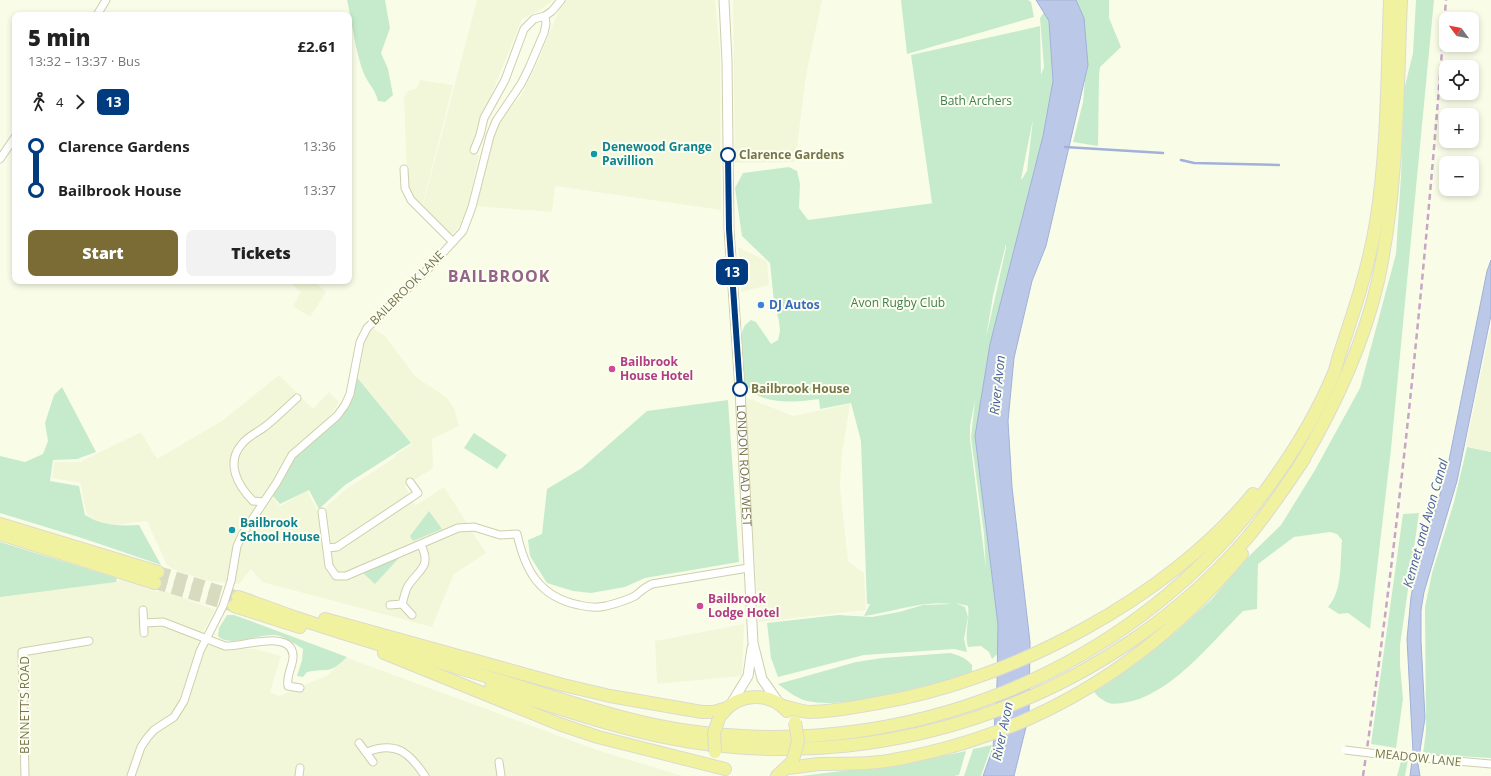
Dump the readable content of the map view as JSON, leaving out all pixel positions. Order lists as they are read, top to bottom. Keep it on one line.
{"streets":{"street":["BAILBROOK LANE","LONDON ROAD WEST","BENNETT'S ROAD","MEADOW LANE"]},"districts":["BAILBROOK"],"water":["River Avon","Kennet and Avon Canal"],"parks":["Bath Archers","Avon Rugby Club"],"places":["Denewood Grange Pavillion","Clarence Gardens","DJ Autos","Bailbrook House Hotel","Bailbrook House","Bailbrook School House","Bailbrook Lodge Hotel"],"lines":["bus line 13"],"north":"top left","page":{"on_map":"13","map_buttons":["+","−"],"heading":["5 min","13:32 – 13:37 · Bus","£2.61"],"legs":["4","13"],"list":[{"name":"Clarence Gardens","value":"13:36"},{"name":"Bailbrook House","value":"13:37"}],"buttons":["Start","Tickets"]}}
